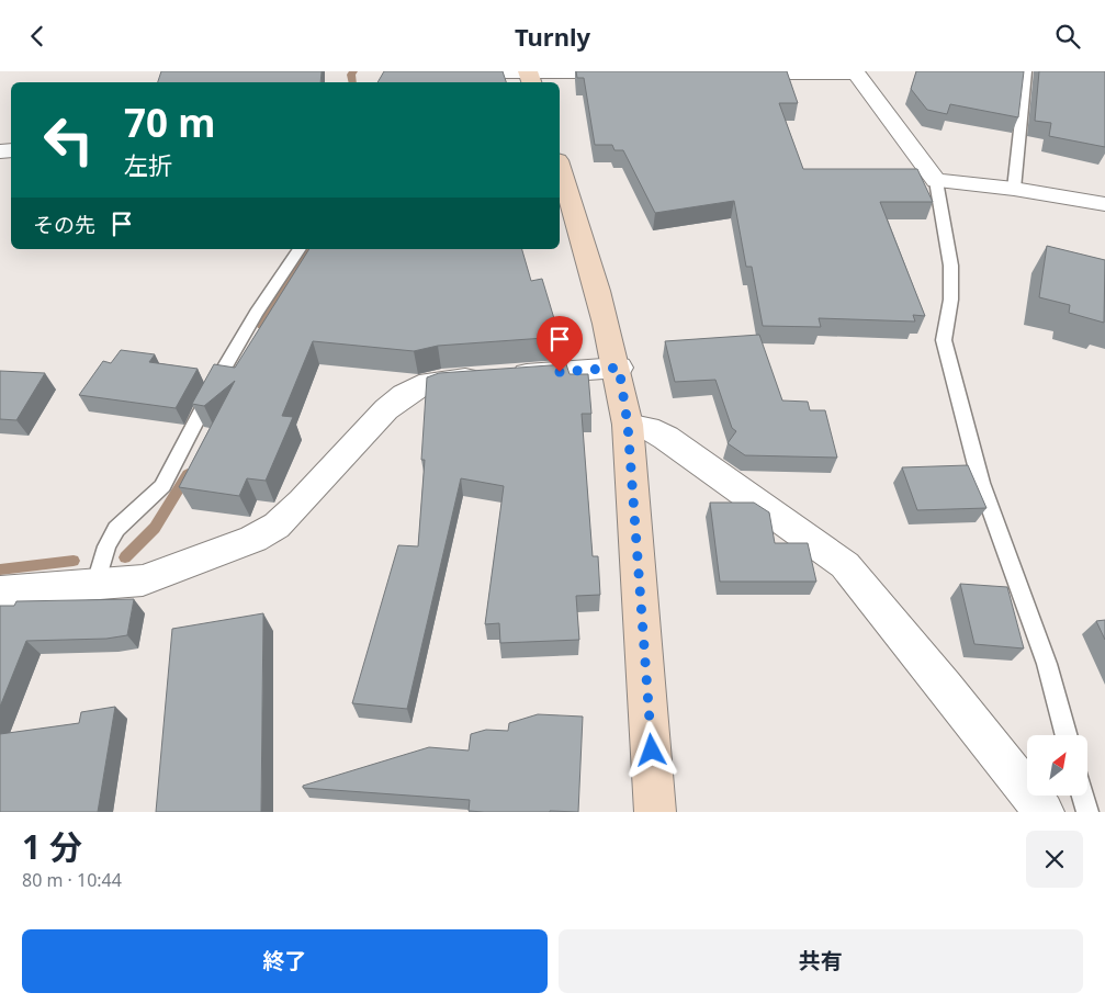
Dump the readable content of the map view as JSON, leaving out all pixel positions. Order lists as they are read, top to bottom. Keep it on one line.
{"north":"top right","page":{"header":"Turnly","turn":["70 m","左折"],"then":"その先","heading":["1 分","80 m · 10:44"],"buttons":["終了","共有"]}}
